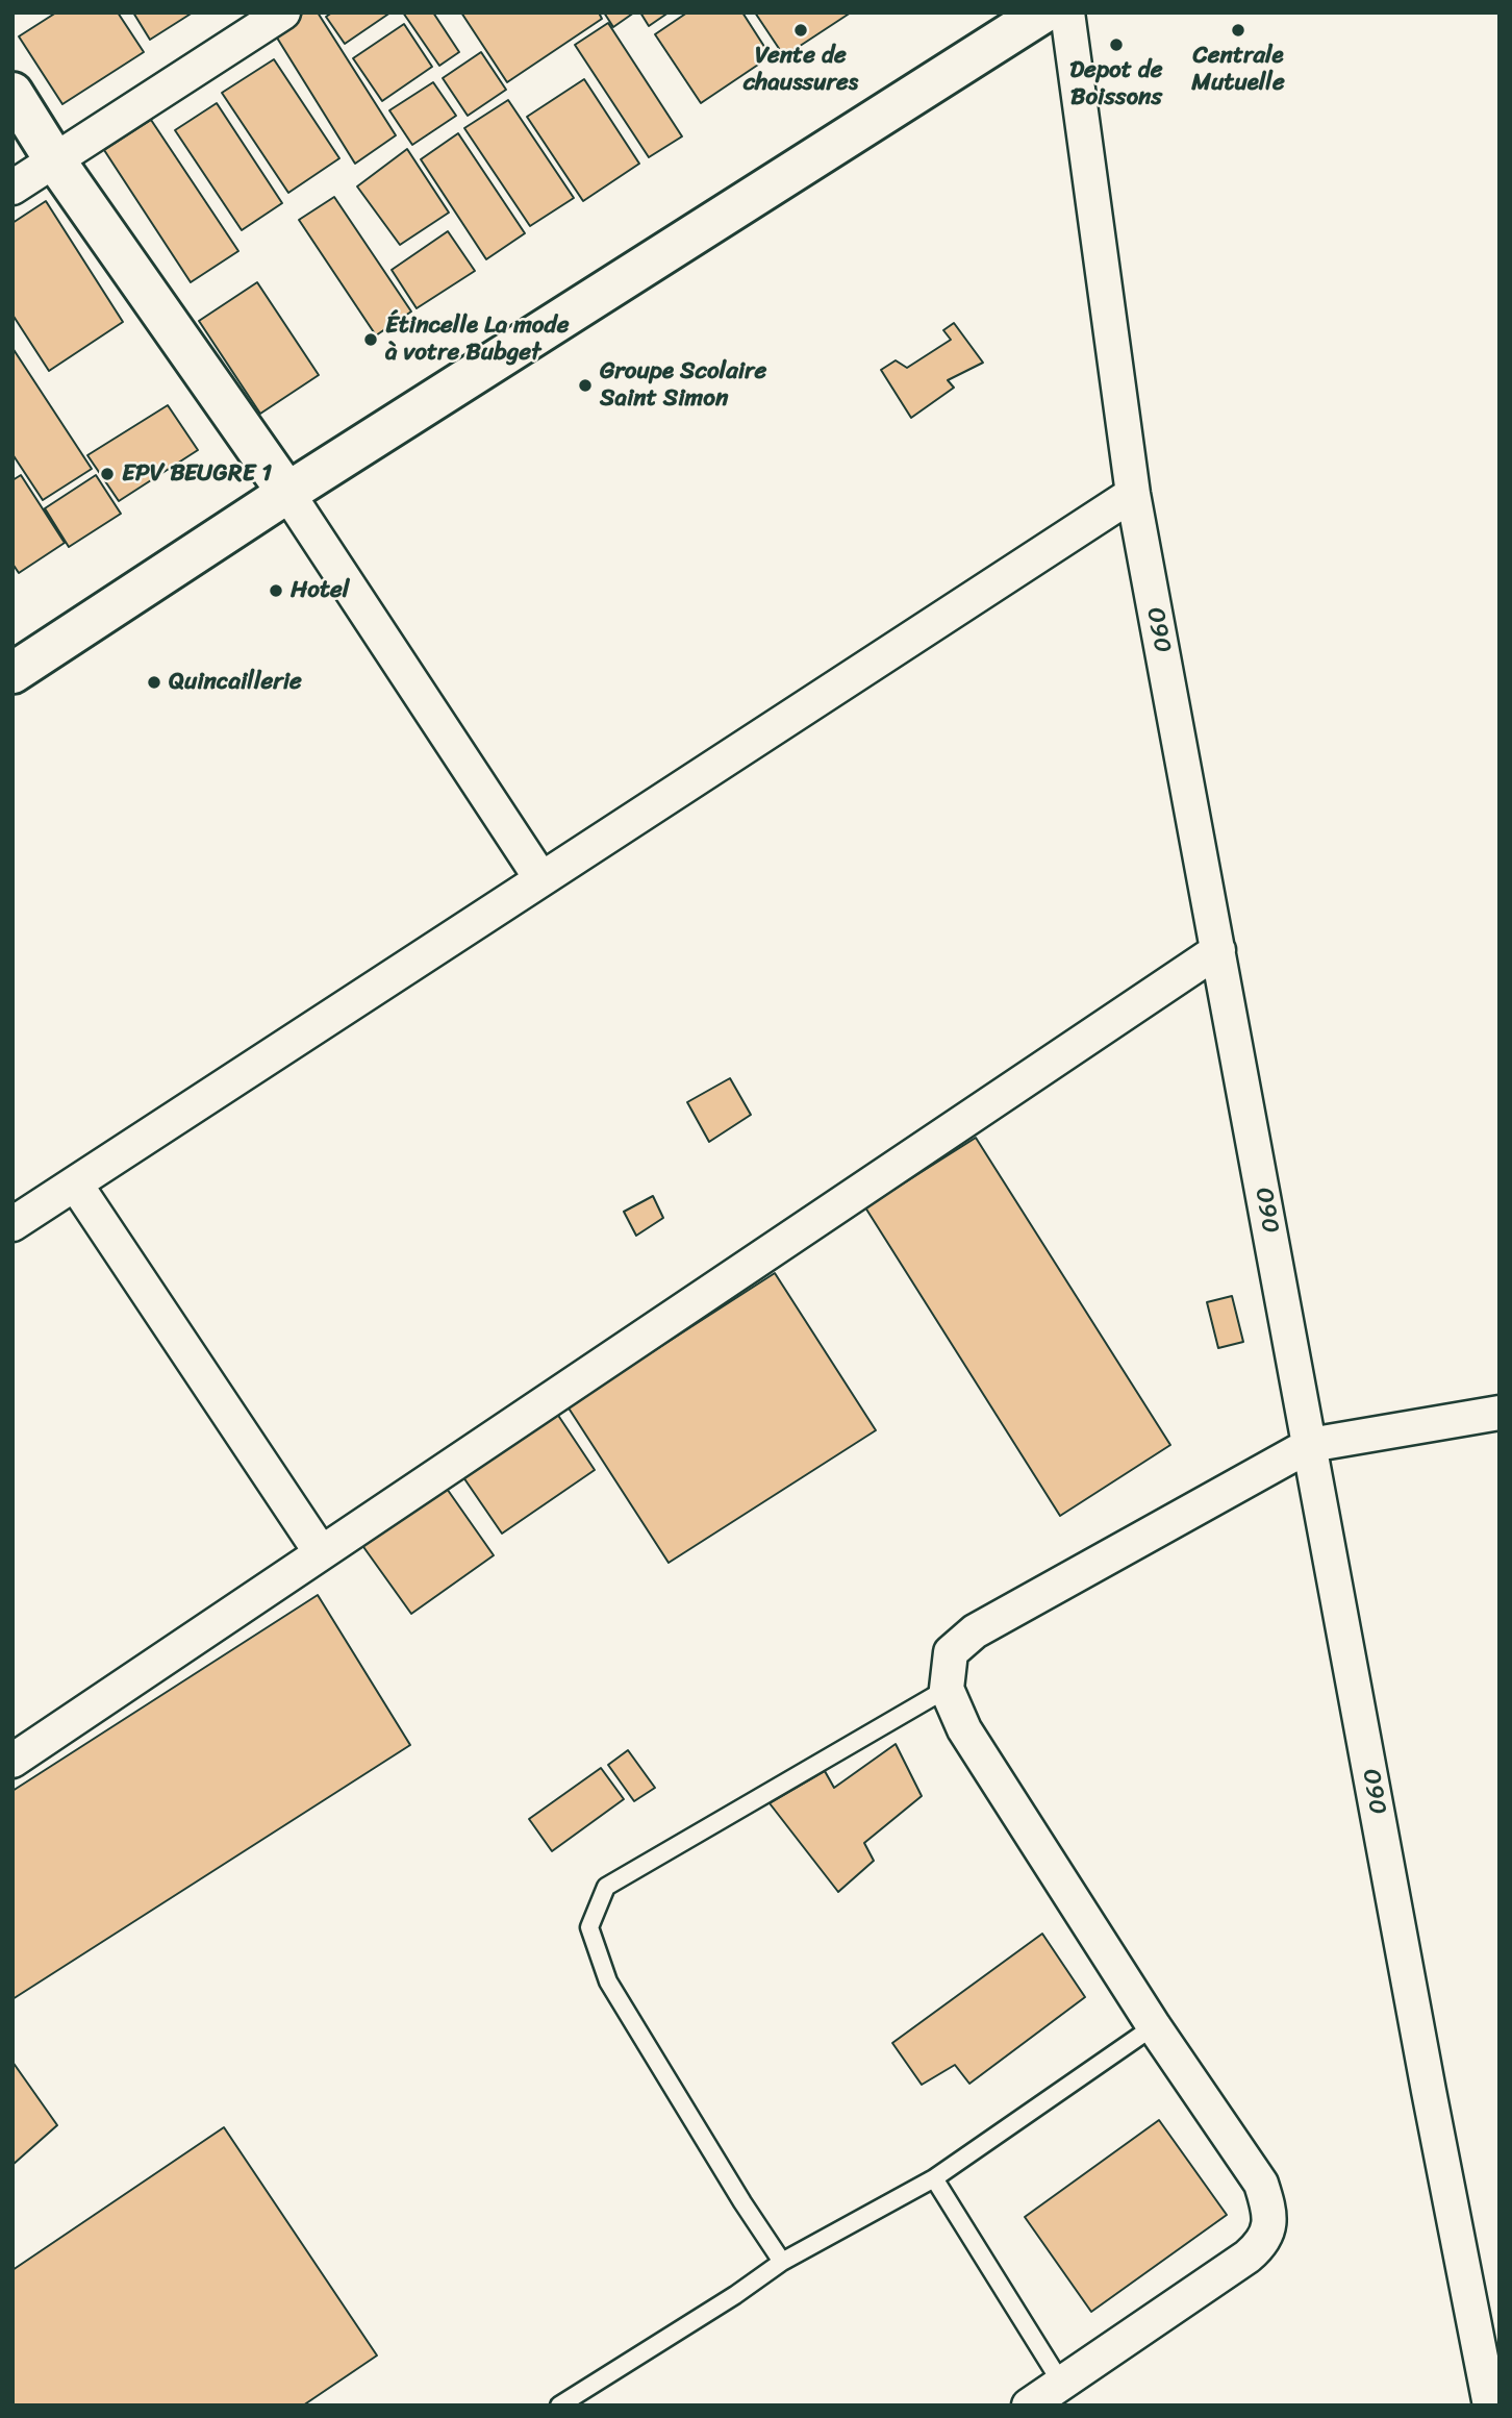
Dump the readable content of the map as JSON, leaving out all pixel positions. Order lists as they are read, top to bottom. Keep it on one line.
{"streets":{"street":["O90"]},"places":["Vente de chaussures","Centrale Mutuelle","Depot de Boissons","Étincelle La mode à votre Bubget","Groupe Scolaire Saint Simon","EPV BEUGRE 1","Hotel","Quincaillerie"]}
